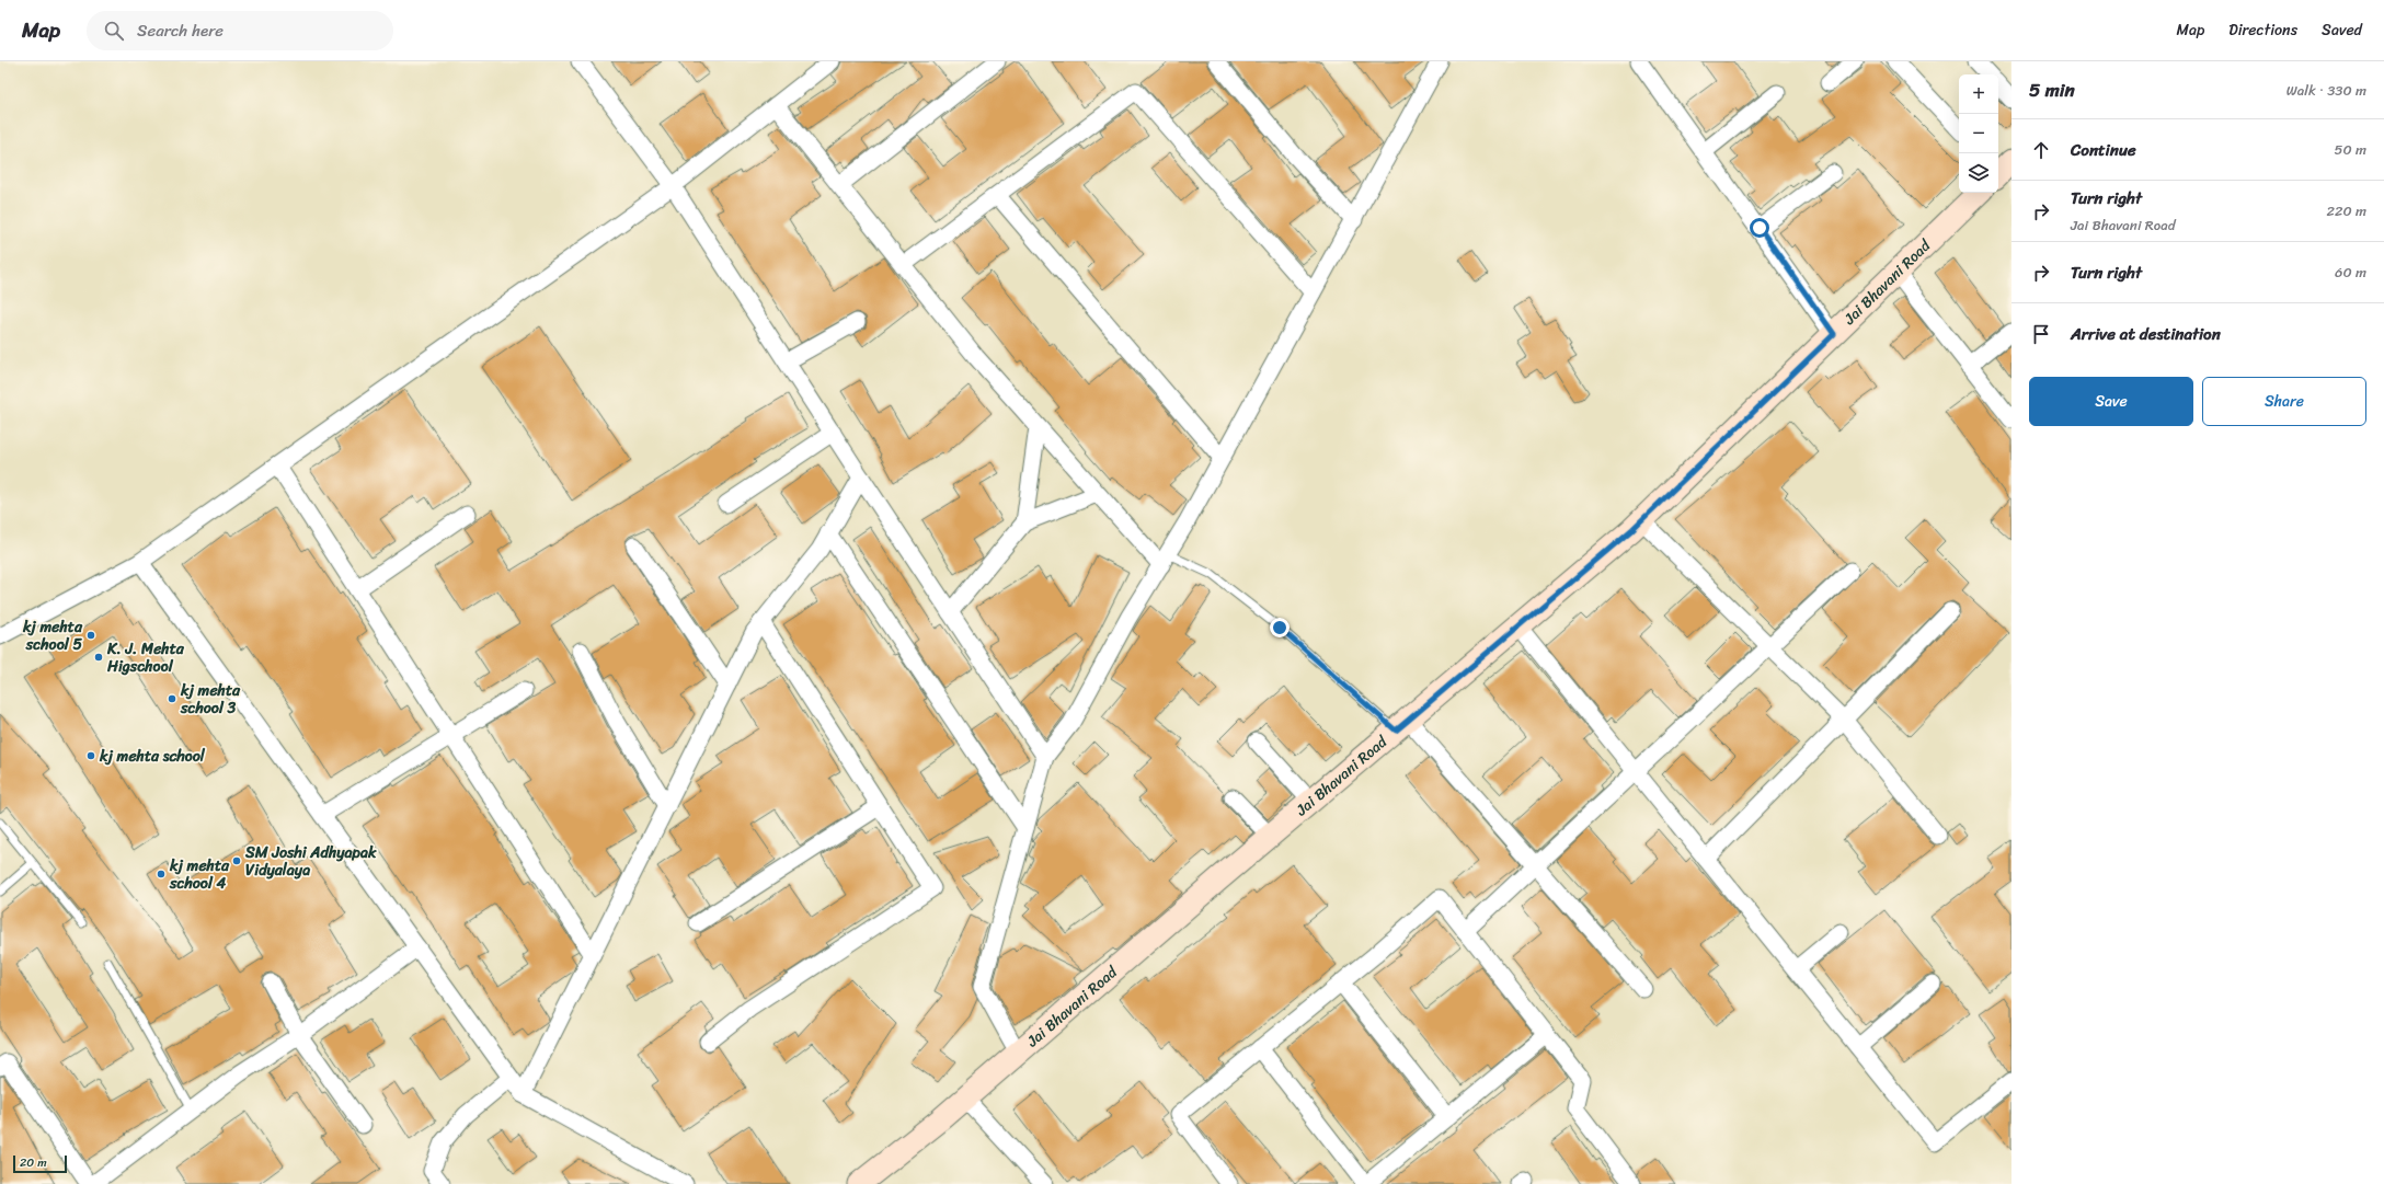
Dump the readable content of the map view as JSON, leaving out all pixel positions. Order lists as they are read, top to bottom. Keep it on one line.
{"streets":{"street":["Jai Bhavani Road"]},"places":["kj mehta school 5","K. J. Mehta Higschool","kj mehta school 3","kj mehta school","SM Joshi Adhyapak Vidyalaya","kj mehta school 4"],"scale_bar":"20 m","page":{"header":"Map","search":"Search here","nav":["Map","Directions","Saved"],"heading":["5 min","Walk · 330 m"],"map_buttons":["+","−"],"list":[["Continue","50 m"],["Turn right","Jai Bhavani Road","220 m"],["Turn right","60 m"],"Arrive at destination"],"buttons":["Save","Share"],"scale":"20 m"}}
